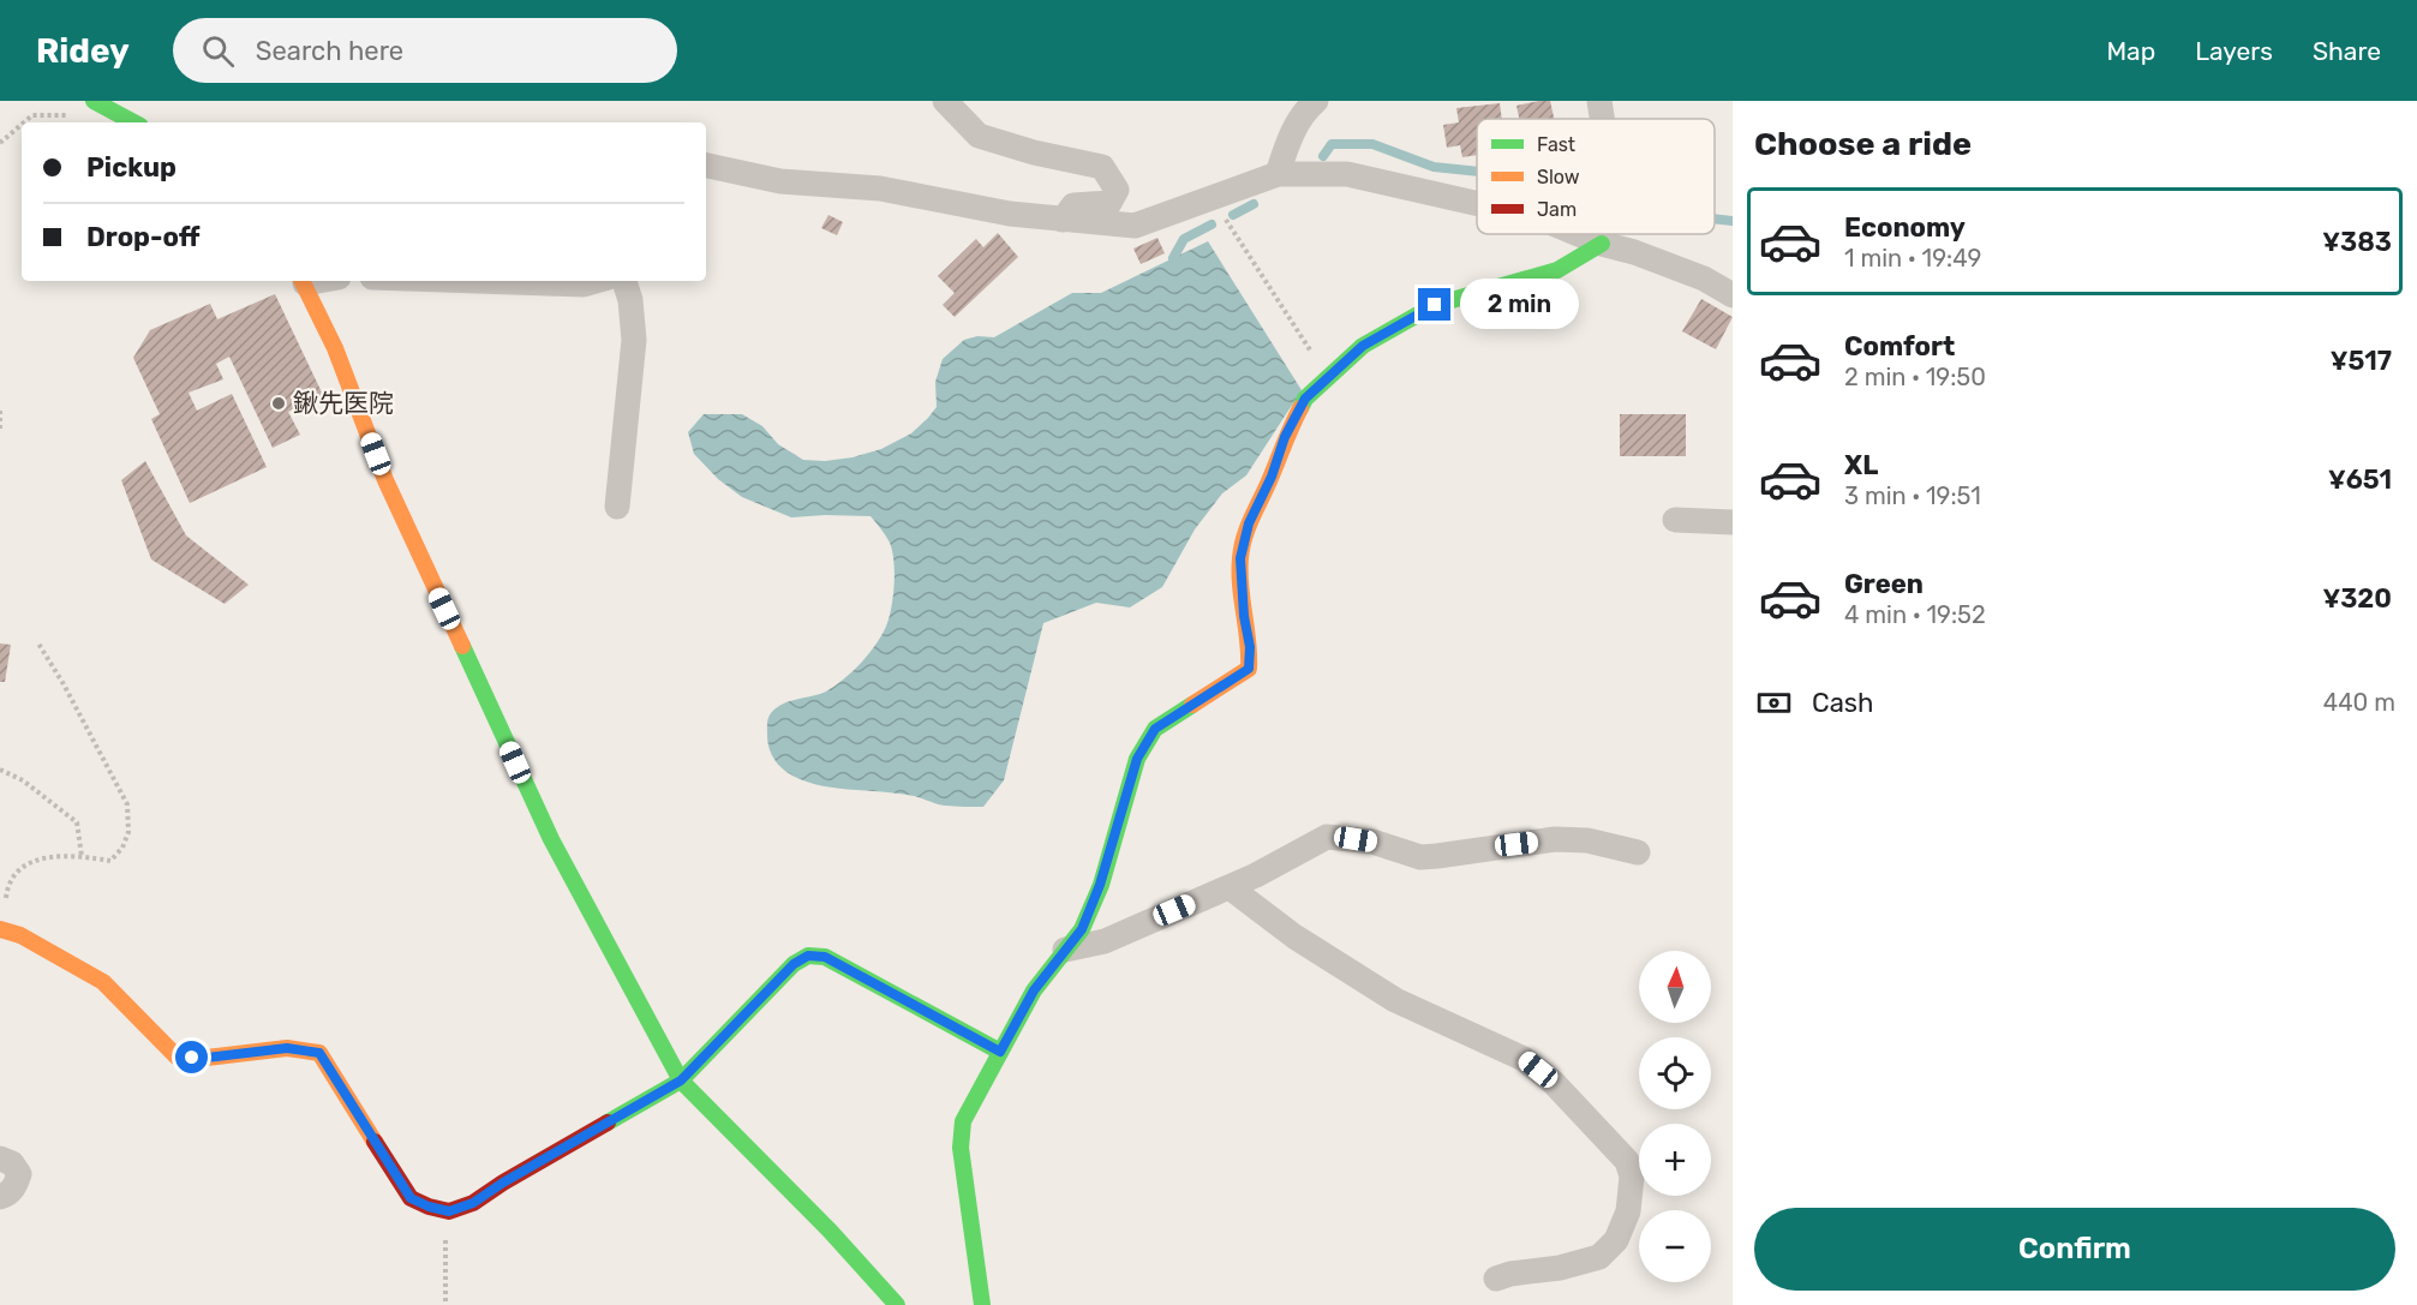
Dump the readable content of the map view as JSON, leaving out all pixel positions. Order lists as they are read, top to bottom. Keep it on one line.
{"places":["鍬先医院"],"legend":["Fast","Slow","Jam"],"north":"top","page":{"header":"Ridey","search":"Search here","nav":["Map","Layers","Share"],"heading":"Choose a ride","banner":["Pickup","Drop-off"],"list":[{"name":"Economy","note":"1 min · 19:49","value":"¥383"},{"name":"Comfort","note":"2 min · 19:50","value":"¥517"},{"name":"XL","note":"3 min · 19:51","value":"¥651"},{"name":"Green","note":"4 min · 19:52","value":"¥320"}],"bubble":"2 min","pay":["Cash","440 m"],"map_buttons":["+","−"],"buttons":"Confirm"}}
